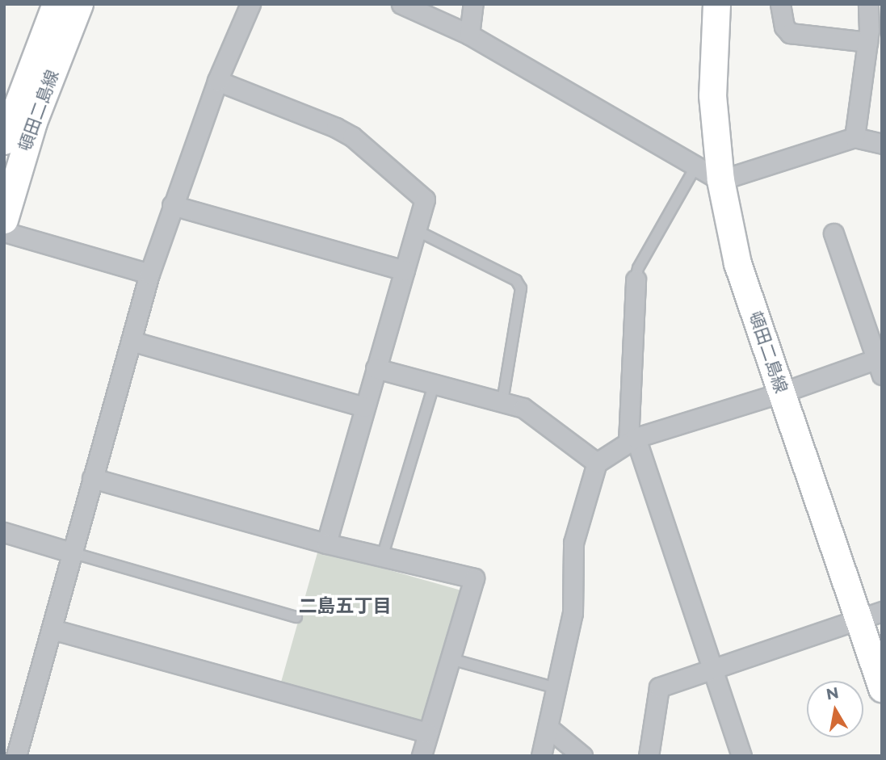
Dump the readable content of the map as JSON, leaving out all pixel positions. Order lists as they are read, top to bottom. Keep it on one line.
{"streets":{"main road":["頓田二島線"]},"districts":["二島五丁目"],"north":"top"}
